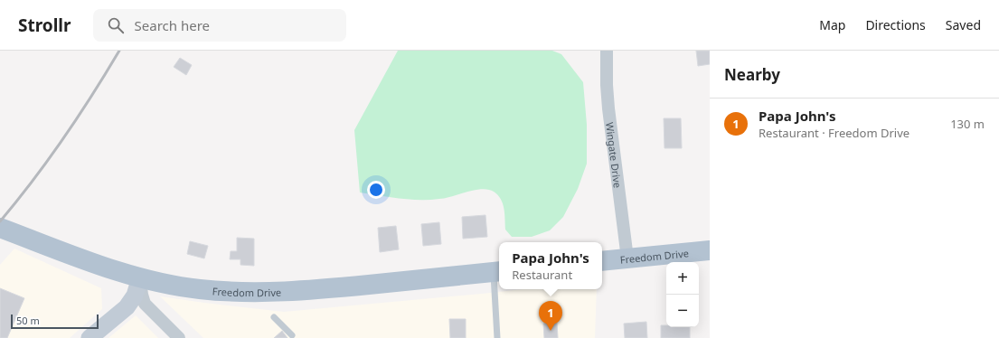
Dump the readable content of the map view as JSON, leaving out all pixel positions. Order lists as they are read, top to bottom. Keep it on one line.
{"streets":{"main road":["Freedom Drive"],"street":["Wingate Drive"]},"crossings":[["Wingate Drive","Freedom Drive"]],"scale_bar":"50 m","page":{"header":"Strollr","search":"Search here","nav":["Map","Directions","Saved"],"heading":"Nearby","list":[{"mark":"1","name":"Papa John's","note":"Restaurant · Freedom Drive","value":"130 m"}],"popup":["Papa John's","Restaurant"],"map_buttons":["+","−"],"pins":"1","scale":"50 m"}}
